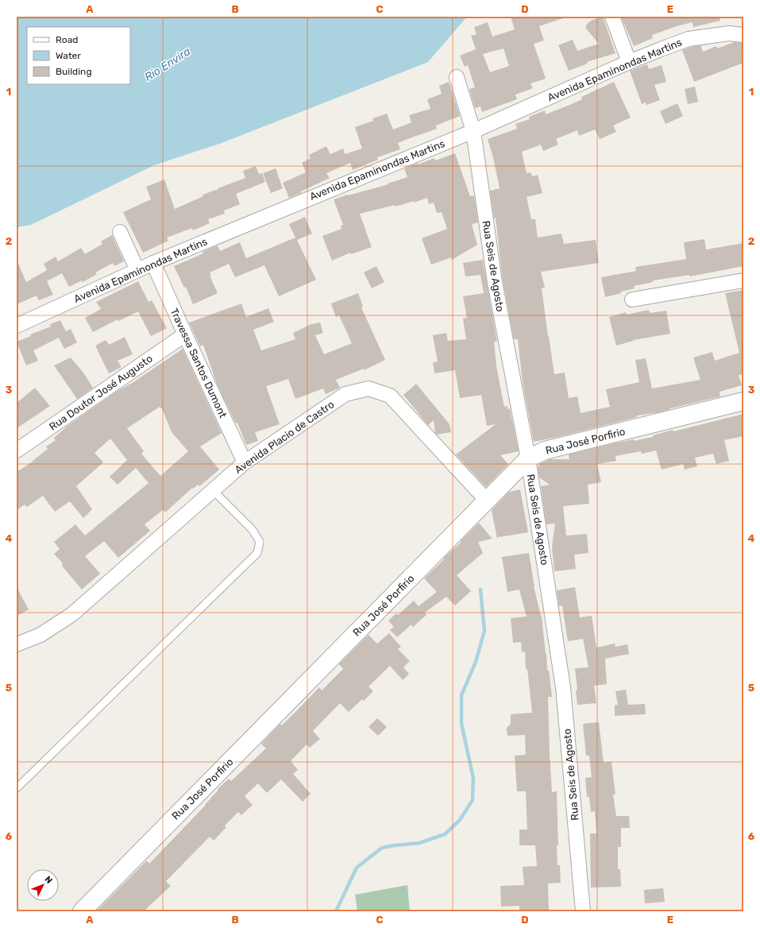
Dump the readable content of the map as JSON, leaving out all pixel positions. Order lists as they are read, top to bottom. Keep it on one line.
{"streets":{"street":["Avenida Epaminondas Martins","Rua Seis de Agosto","Travessa Santos Dumont","Rua Doutor José Augusto","Avenida Placio de Castro","Rua José Porfirio"]},"crossings":[["Avenida Epaminondas Martins","Rua Seis de Agosto"],["Avenida Epaminondas Martins","Travessa Santos Dumont"],["Rua Seis de Agosto","Rua José Porfirio"],["Travessa Santos Dumont","Rua Doutor José Augusto"],["Travessa Santos Dumont","Avenida Placio de Castro"],["Avenida Placio de Castro","Rua José Porfirio"]],"water":["Rio Envira"],"legend":["Road","Water","Building"],"north":"top right","grid":{"columns":["A","B","C","D","E"],"rows":["1","2","3","4","5","6"]}}
